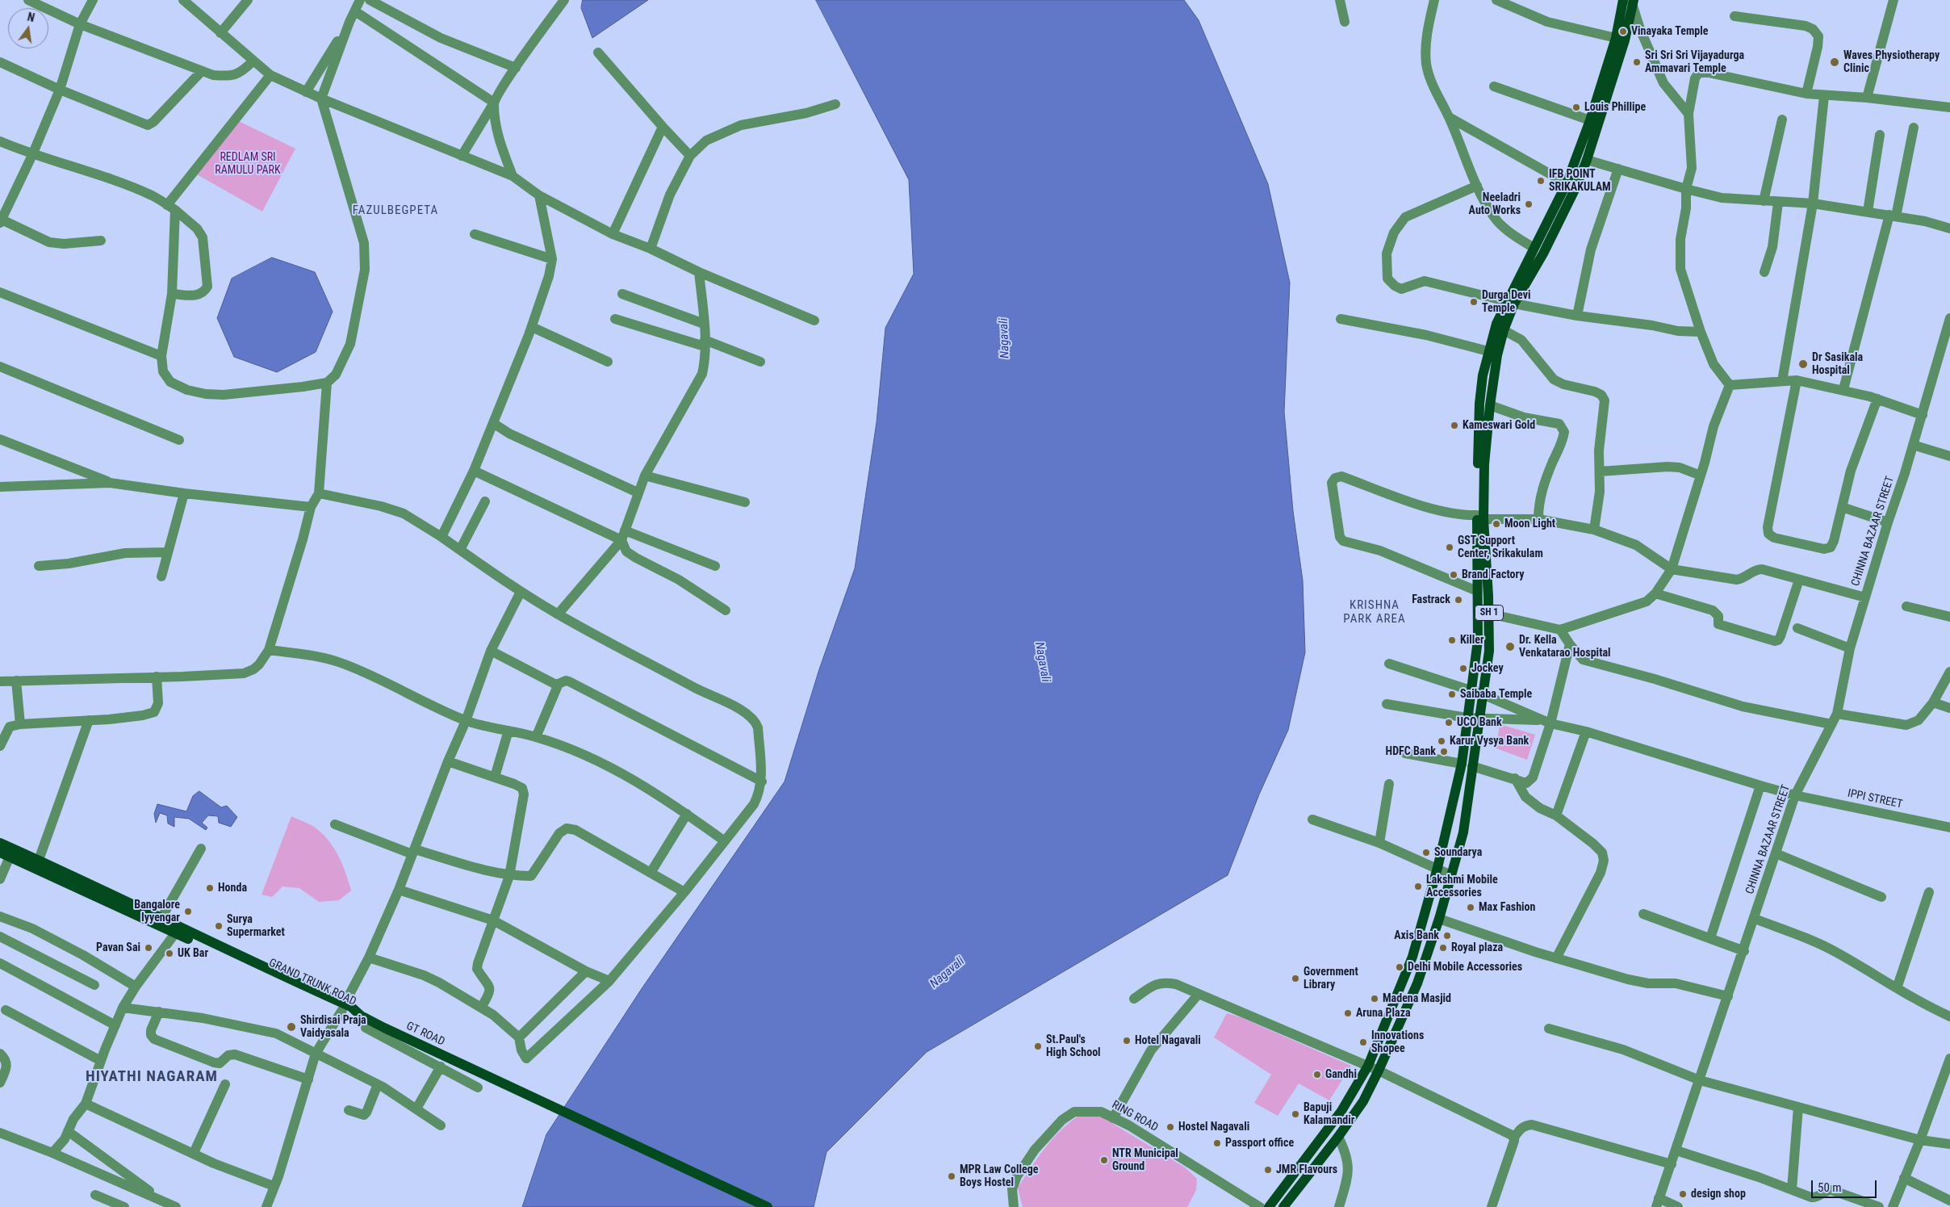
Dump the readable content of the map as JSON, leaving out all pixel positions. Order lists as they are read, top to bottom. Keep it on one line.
{"streets":{"main road":["SH 1","GRAND TRUNK ROAD","GT ROAD"],"street":["CHINNA BAZAAR STREET","IPPI STREET","RING ROAD"]},"crossings":[["CHINNA BAZAAR STREET","IPPI STREET"],["GRAND TRUNK ROAD","GT ROAD"]],"districts":["FAZULBEGPETA","KRISHNA PARK AREA","HIYATHI NAGARAM"],"water":["Nagavali"],"parks":["REDLAM SRI RAMULU PARK"],"places":["Vinayaka Temple","Sri Sri Sri Vijayadurga Ammavari Temple","Waves Physiotherapy Clinic","Louis Phillipe","IFB POINT SRIKAKULAM","Neeladri Auto Works","Durga Devi Temple","Dr Sasikala Hospital","Kameswari Gold","Moon Light","GST Support Center, Srikakulam","Brand Factory","Fastrack","Killer","Dr. Kella Venkatarao Hospital","Jockey","Saibaba Temple","UCO Bank","Karur Vysya Bank","HDFC Bank","Soundarya","Lakshmi Mobile Accessories","Honda","Max Fashion","Bangalore Iyyengar","Surya Supermarket","Axis Bank","Pavan Sai","Royal plaza","UK Bar","Delhi Mobile Accessories","Government Library","Madena Masjid","Aruna Plaza","Shirdisai Praja Vaidyasala","Hotel Nagavali","Innovations Shopee","St.Paul's High School","Gandhi","Bapuji Kalamandir","Hostel Nagavali","Passport office","NTR Municipal Ground","JMR Flavours","MPR Law College Boys Hostel","design shop"],"scale_bar":"50 m","north":"top"}
